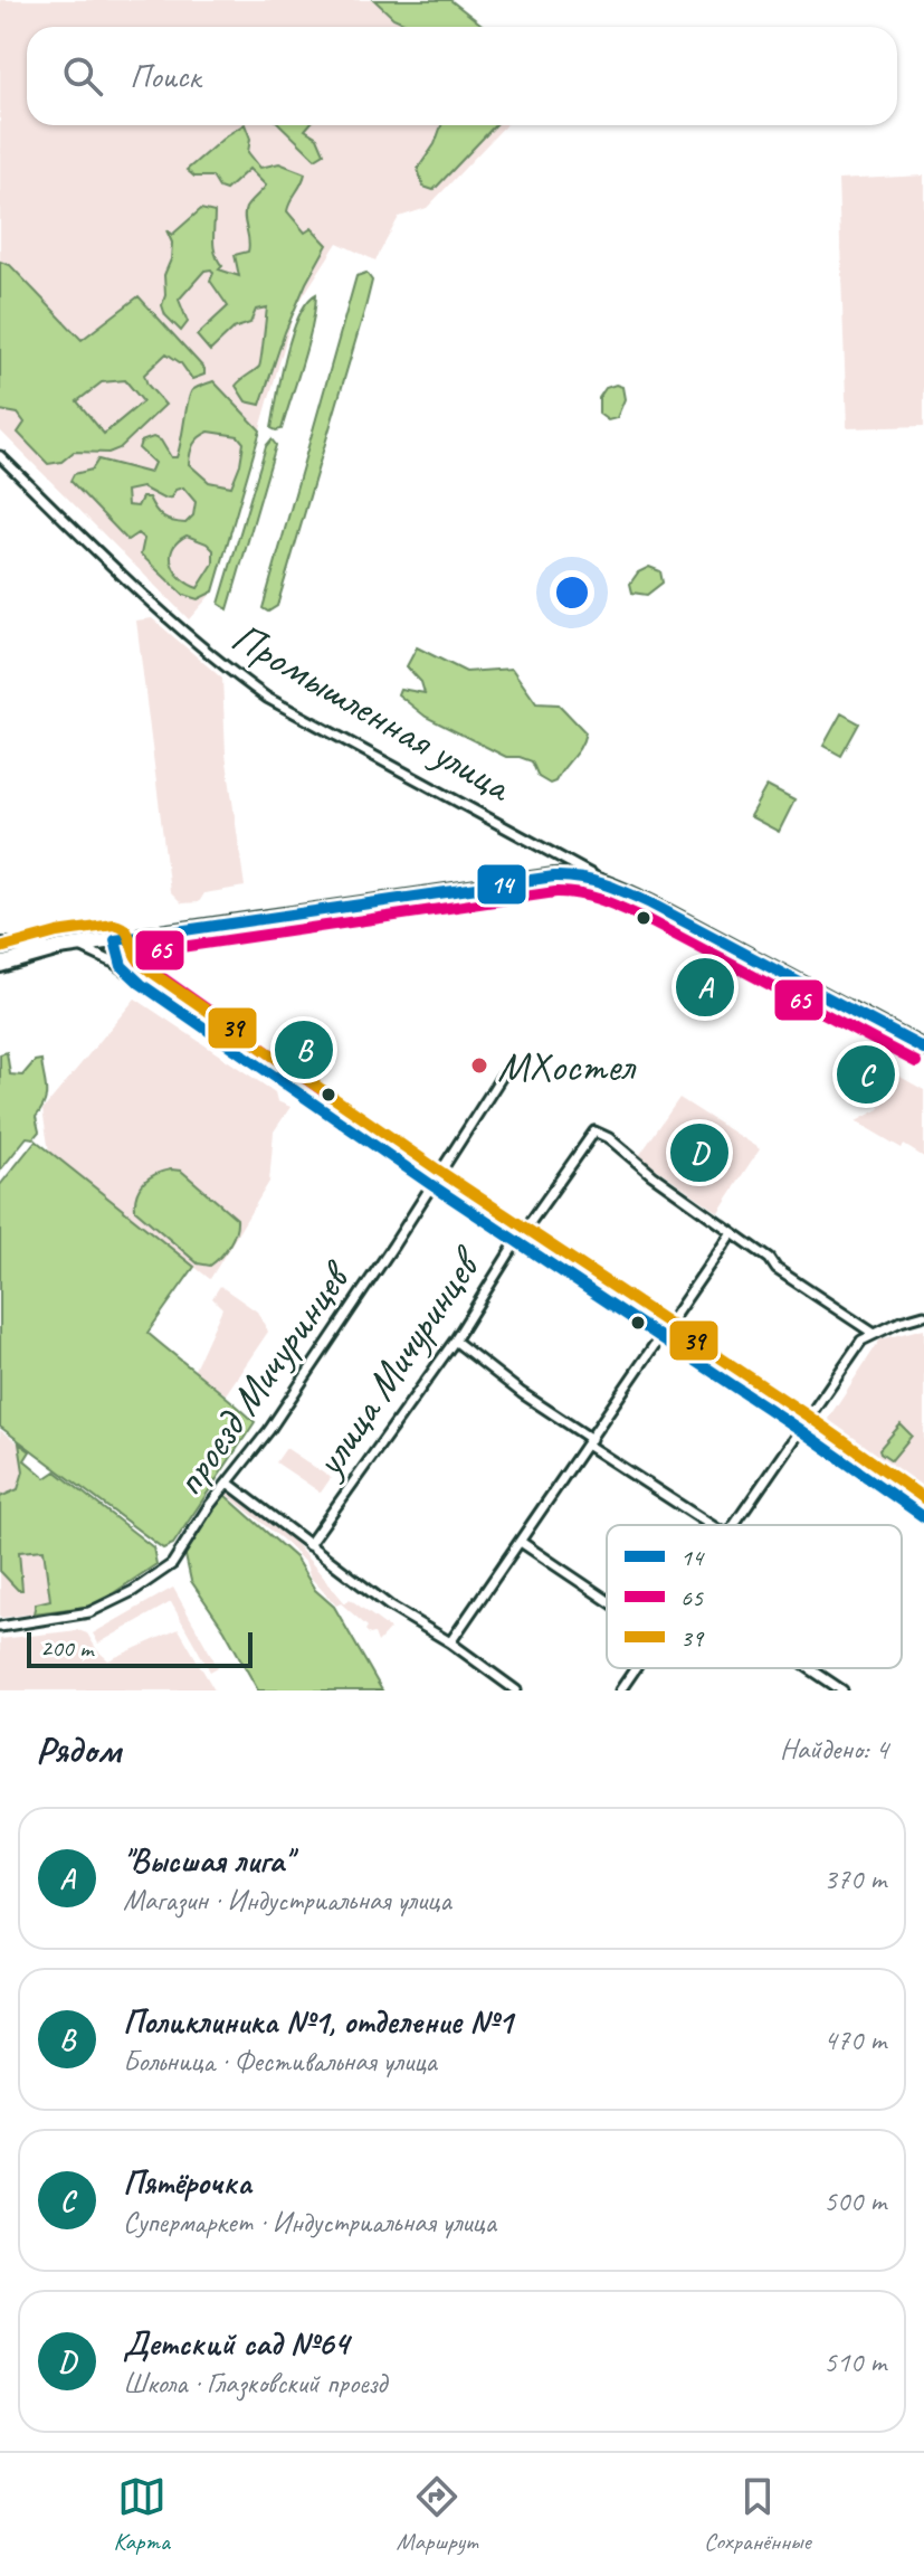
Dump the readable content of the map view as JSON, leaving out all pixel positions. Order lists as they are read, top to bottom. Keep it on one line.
{"streets":{"street":["Промышленная улица","улица Мичуринцев","проезд Мичуринцев"]},"places":["МХостел"],"lines":["transit line 14","transit line 65","transit line 39"],"legend":["14","65","39"],"scale_bar":"200 m","page":{"search":"Поиск","pins":["A","B","C","D"],"scale":"200 m","heading":["Рядом","Найдено: 4"],"list":[{"mark":"A","name":"\"Высшая лига\"","note":"Магазин · Индустриальная улица","value":"370 m"},{"mark":"B","name":"Поликлиника №1, отделение №1","note":"Больница · Фестивальная улица","value":"470 m"},{"mark":"C","name":"Пятёрочка","note":"Супермаркет · Индустриальная улица","value":"500 m"},{"mark":"D","name":"Детский сад №64","note":"Школа · Глазковский проезд","value":"510 m"}],"nav":["Карта","Маршрут","Сохранённые"]}}
